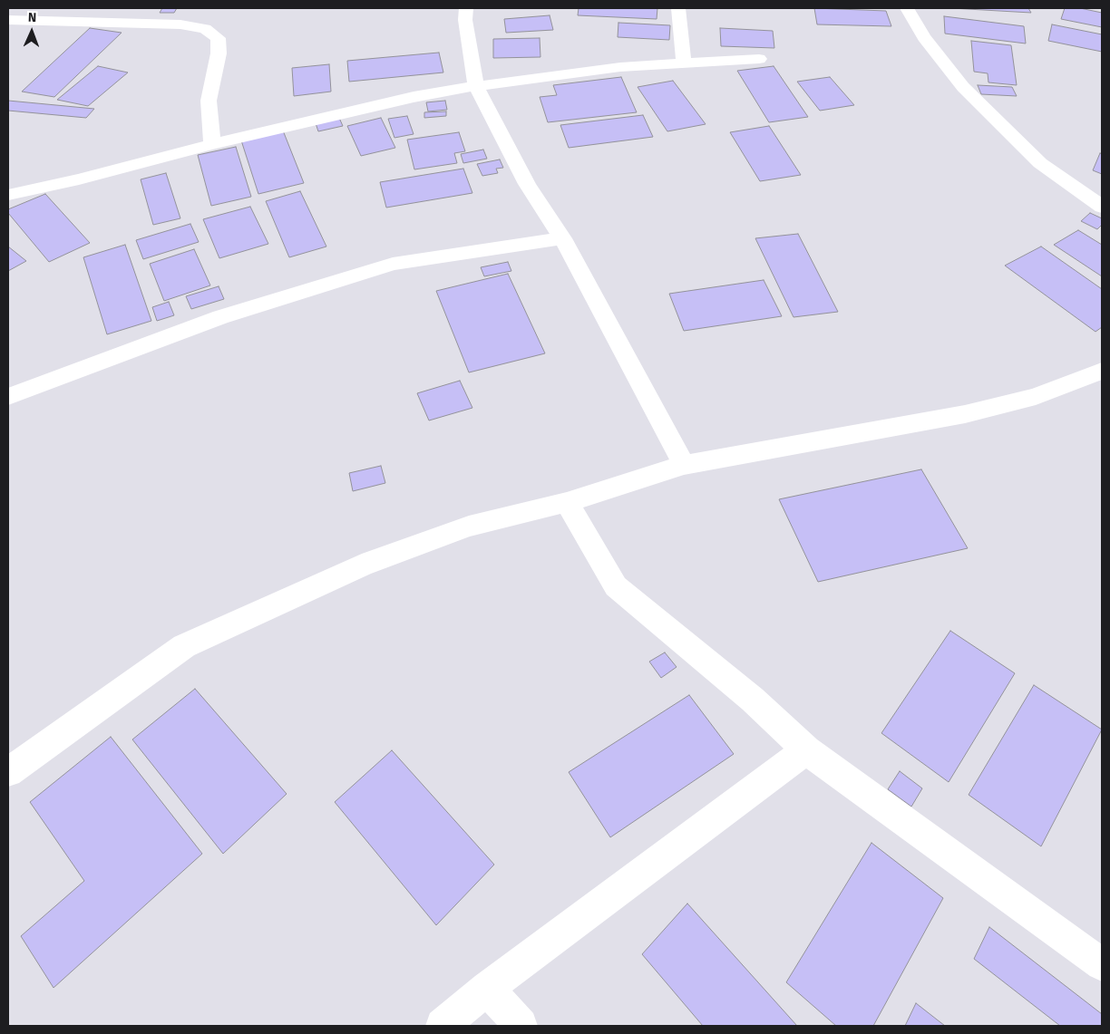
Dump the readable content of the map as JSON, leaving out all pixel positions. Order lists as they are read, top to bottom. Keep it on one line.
{"north":"top"}
